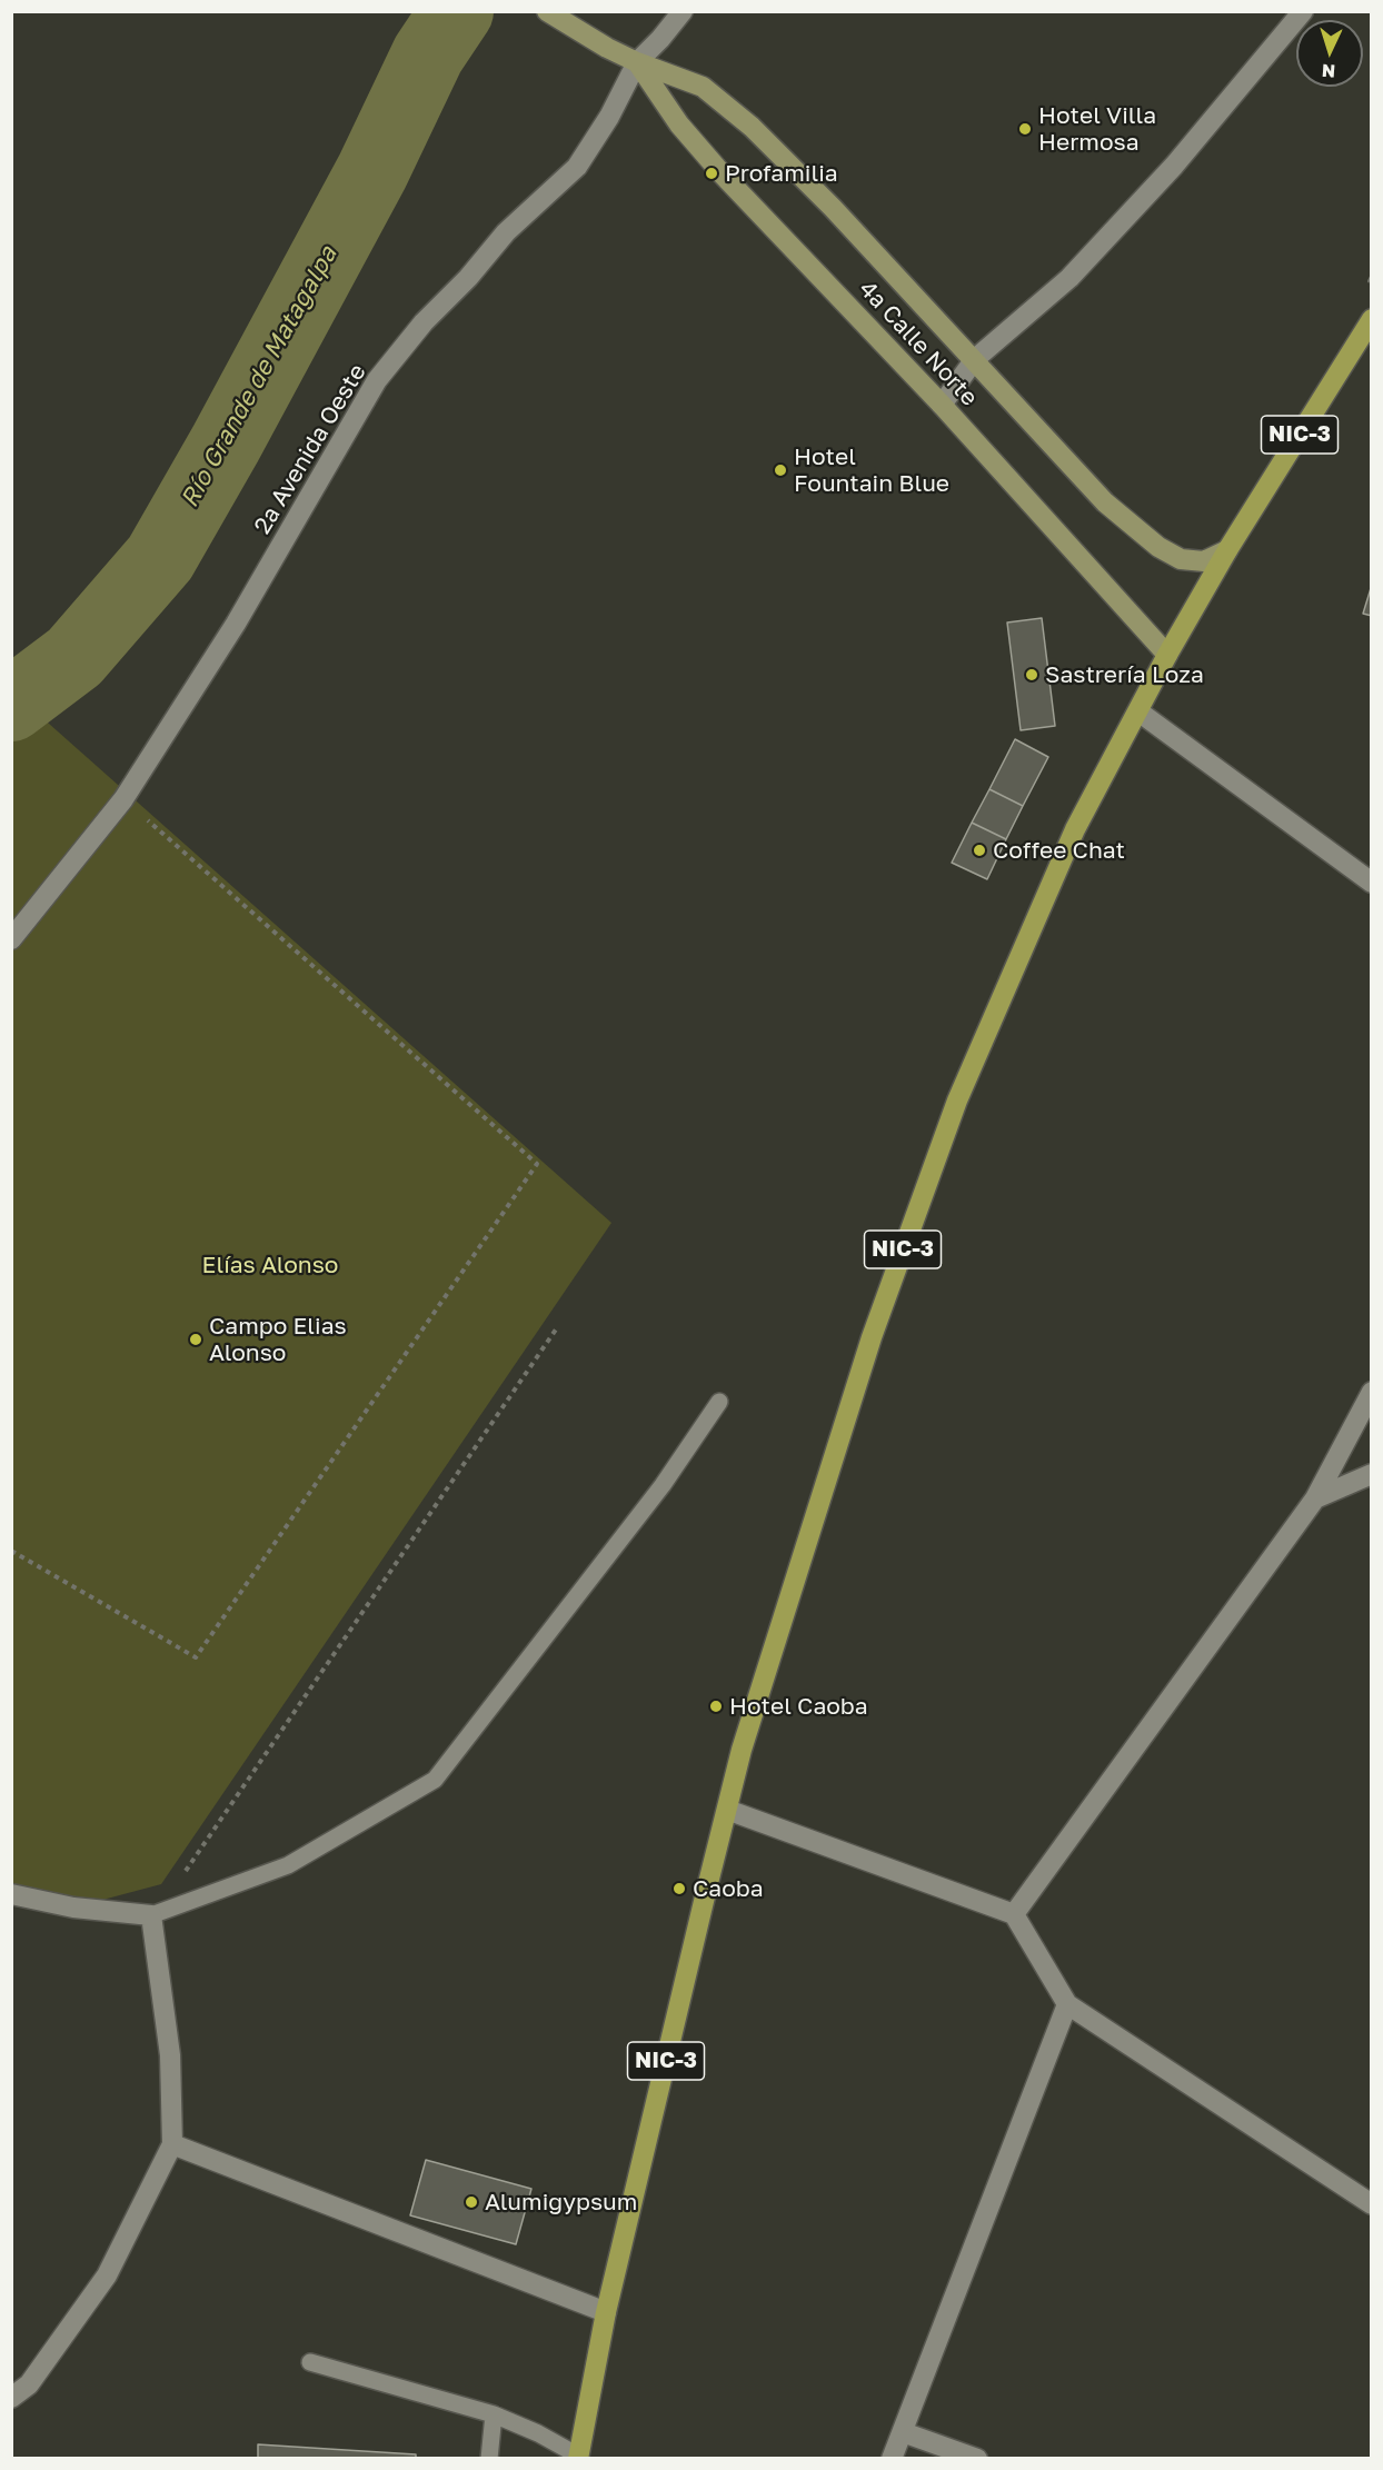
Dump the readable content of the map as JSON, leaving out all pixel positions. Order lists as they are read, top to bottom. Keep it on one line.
{"streets":{"main road":["NIC-3"],"street":["4a Calle Norte","2a Avenida Oeste"]},"crossings":[["4a Calle Norte","NIC-3"],["4a Calle Norte","2a Avenida Oeste"]],"water":["Río Grande de Matagalpa"],"parks":["Elías Alonso"],"places":["Hotel Villa Hermosa","Profamilia","Hotel Fountain Blue","Sastrería Loza","Coffee Chat","Campo Elias Alonso","Hotel Caoba","Caoba","Alumigypsum"],"north":"bottom"}
